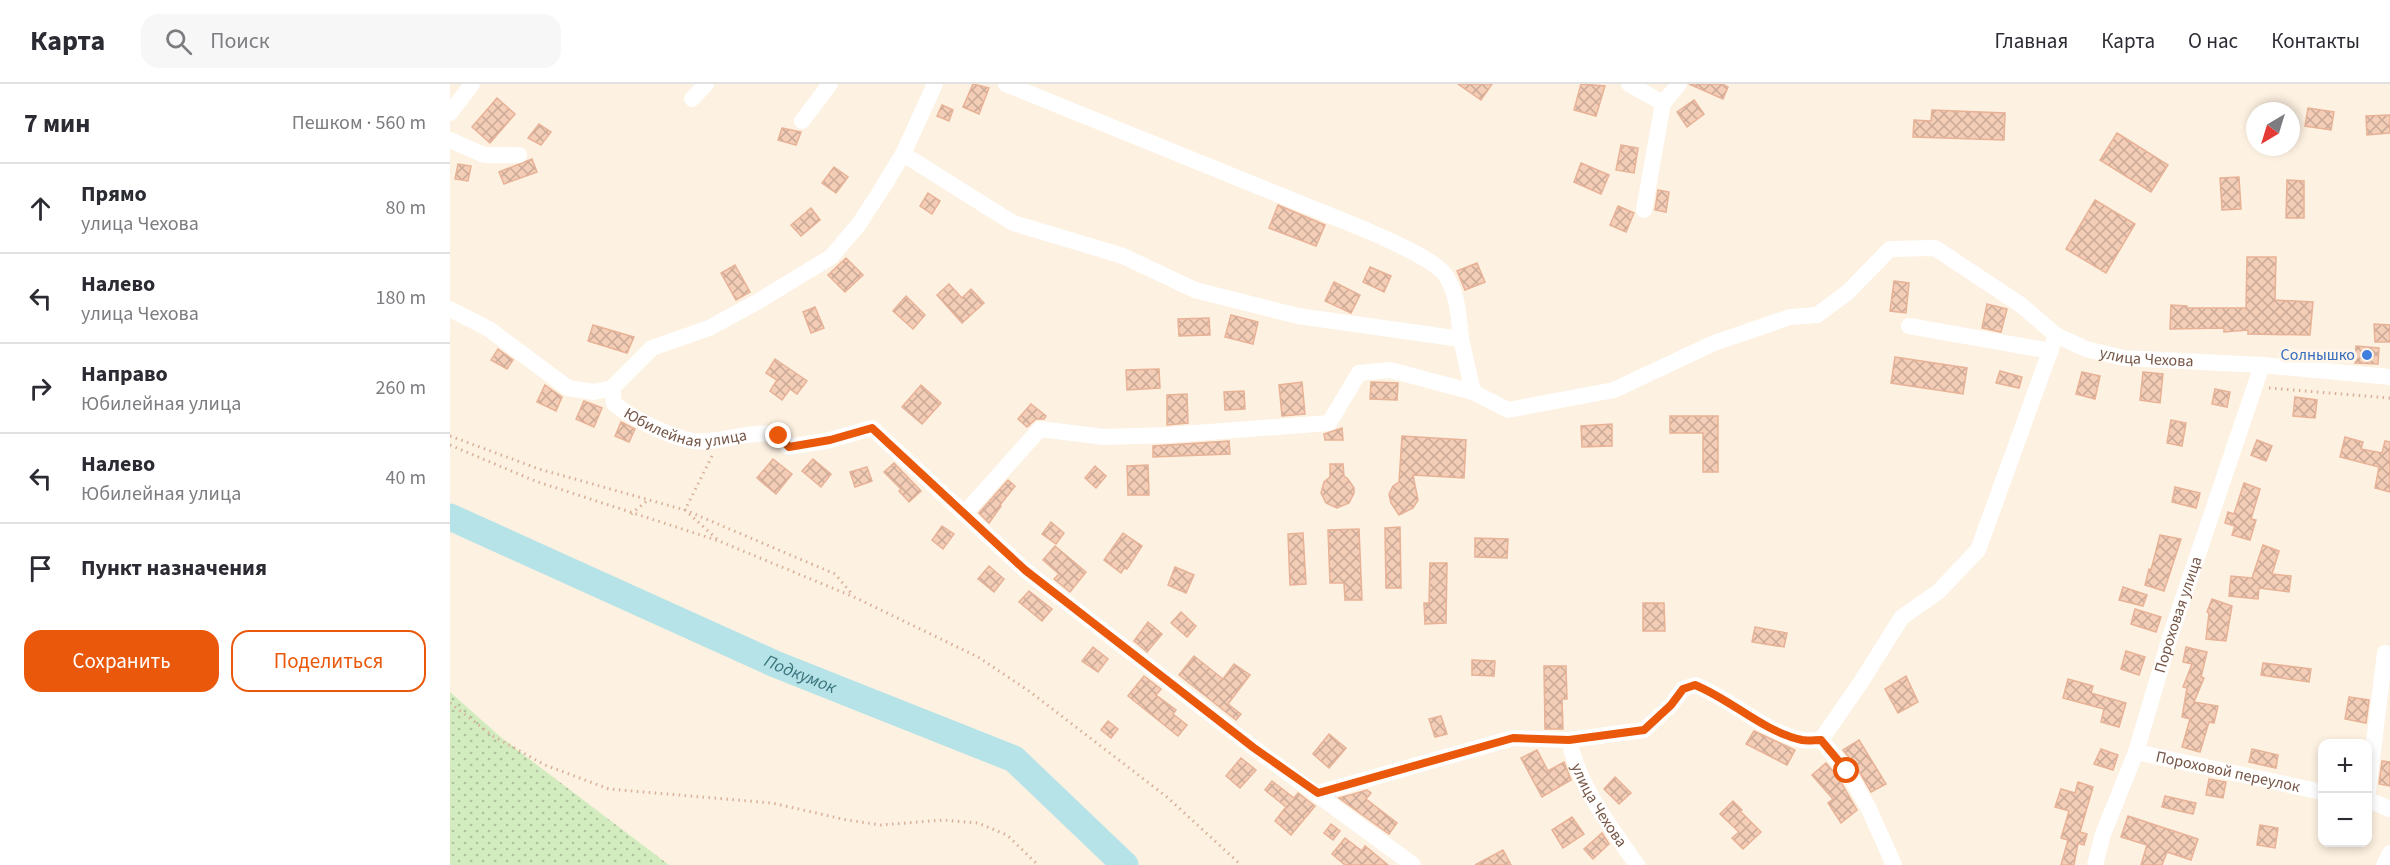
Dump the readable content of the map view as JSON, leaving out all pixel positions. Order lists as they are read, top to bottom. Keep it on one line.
{"streets":{"street":["улица Чехова","Юбилейная улица","Пороховая улица","Пороховой переулок"]},"crossings":[["улица Чехова","Юбилейная улица"],["улица Чехова","Пороховая улица"],["Пороховая улица","Пороховой переулок"]],"water":["Подкумок"],"places":["Солнышко"],"north":"bottom left","page":{"header":"Карта","search":"Поиск","nav":["Главная","Карта","О нас","Контакты"],"heading":["7 мин","Пешком · 560 m"],"list":[["Прямо","улица Чехова","80 m"],["Налево","улица Чехова","180 m"],["Направо","Юбилейная улица","260 m"],["Налево","Юбилейная улица","40 m"],"Пункт назначения"],"buttons":["Сохранить","Поделиться"],"map_buttons":["+","−"]}}
